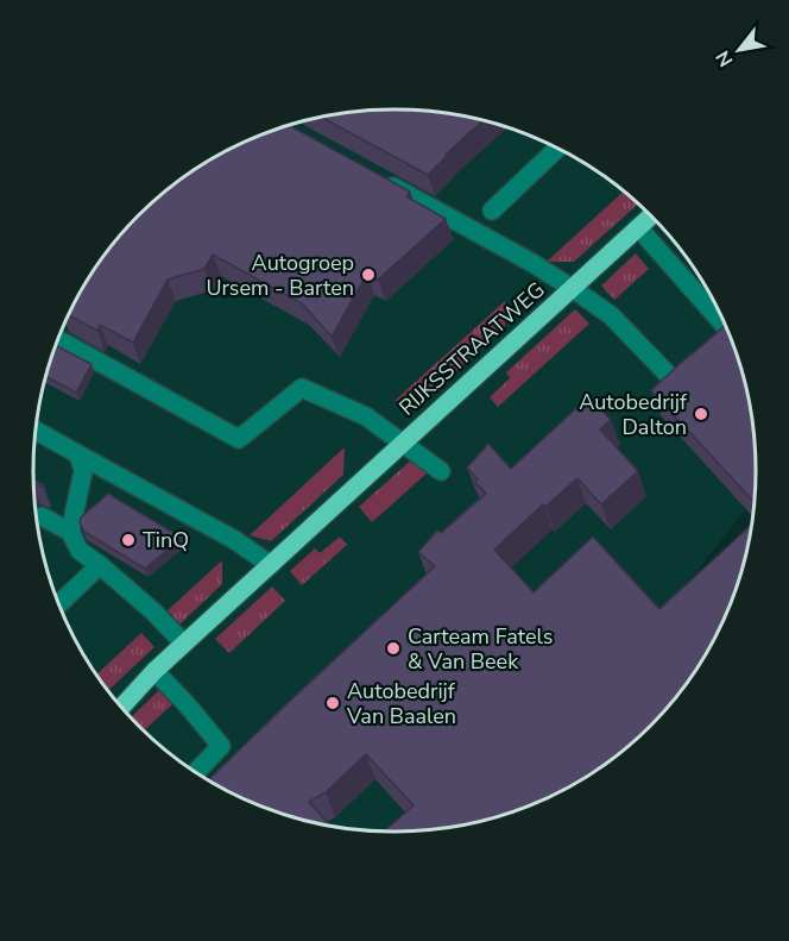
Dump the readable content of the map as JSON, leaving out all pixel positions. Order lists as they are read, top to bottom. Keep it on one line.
{"streets":{"main road":["RIJKSSTRAATWEG"]},"places":["Autogroep Ursem - Barten","Autobedrijf Dalton","TinQ","Carteam Fatels & Van Beek","Autobedrijf Van Baalen"],"north":"bottom left"}
